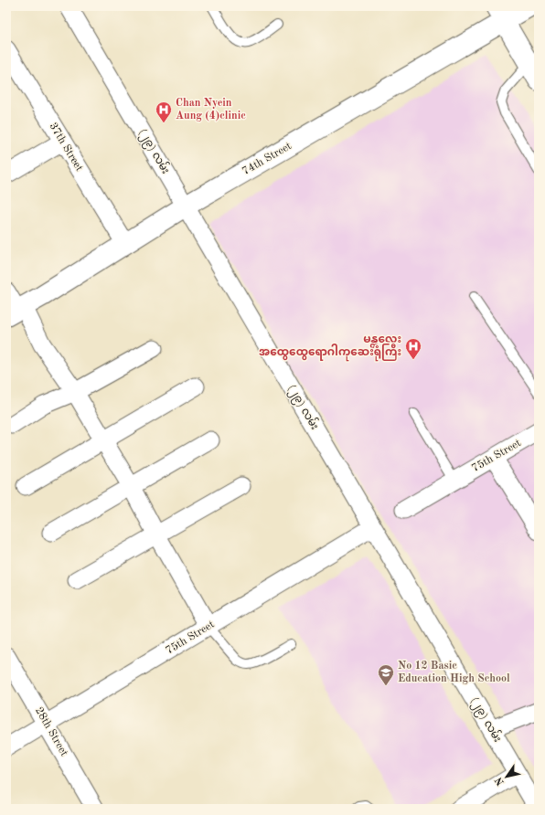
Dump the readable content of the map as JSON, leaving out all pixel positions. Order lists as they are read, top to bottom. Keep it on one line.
{"streets":{"street":["37th Street","(၂၉) လမ်း","74th Street","75th Street","28th Street"]},"crossings":[["37th Street","74th Street"],["(၂၉) လမ်း","74th Street"],["(၂၉) လမ်း","75th Street"],["75th Street","28th Street"]],"places":{"hospital":["Chan Nyein Aung (4)clinic","မန္တလေး အထွေထွေရောဂါကုဆေးရုံကြီး"],"school or university":["No 12 Basic Education High School"]},"north":"bottom left"}
